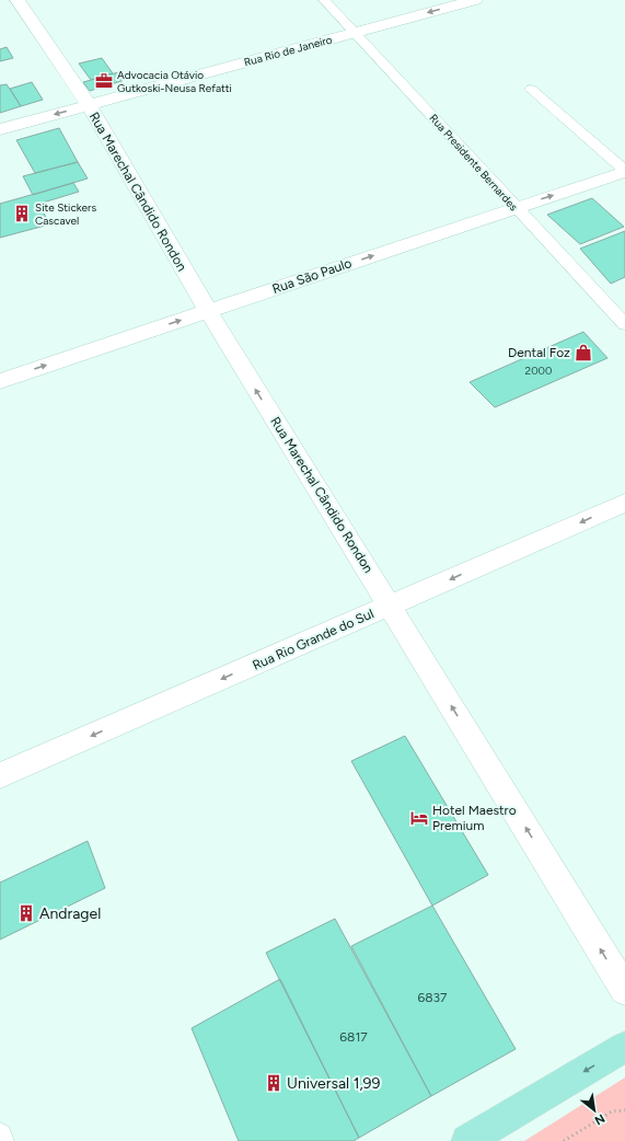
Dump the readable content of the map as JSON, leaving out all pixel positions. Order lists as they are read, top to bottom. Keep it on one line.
{"streets":{"main road":["Rua Rio de Janeiro","Rua Marechal Cândido Rondon","Rua São Paulo","Rua Rio Grande do Sul"],"street":["Rua Presidente Bernardes"]},"crossings":[["Rua Rio de Janeiro","Rua Presidente Bernardes"],["Rua Rio de Janeiro","Rua Marechal Cândido Rondon"],["Rua Presidente Bernardes","Rua São Paulo"],["Rua Marechal Cândido Rondon","Rua São Paulo"],["Rua Marechal Cândido Rondon","Rua Rio Grande do Sul"]],"one_way":["Rua Rio de Janeiro","Rua Marechal Cândido Rondon","Rua São Paulo","Rua Rio Grande do Sul"],"places":{"office":["Advocacia Otávio Gutkoski-Neusa Refatti"],"building":["Site Stickers Cascavel","Andragel","Universal 1,99"],"shop":["Dental Foz"],"hotel":["Hotel Maestro Premium"]},"house_numbers":["2000","6837","6817"],"north":"bottom right"}
